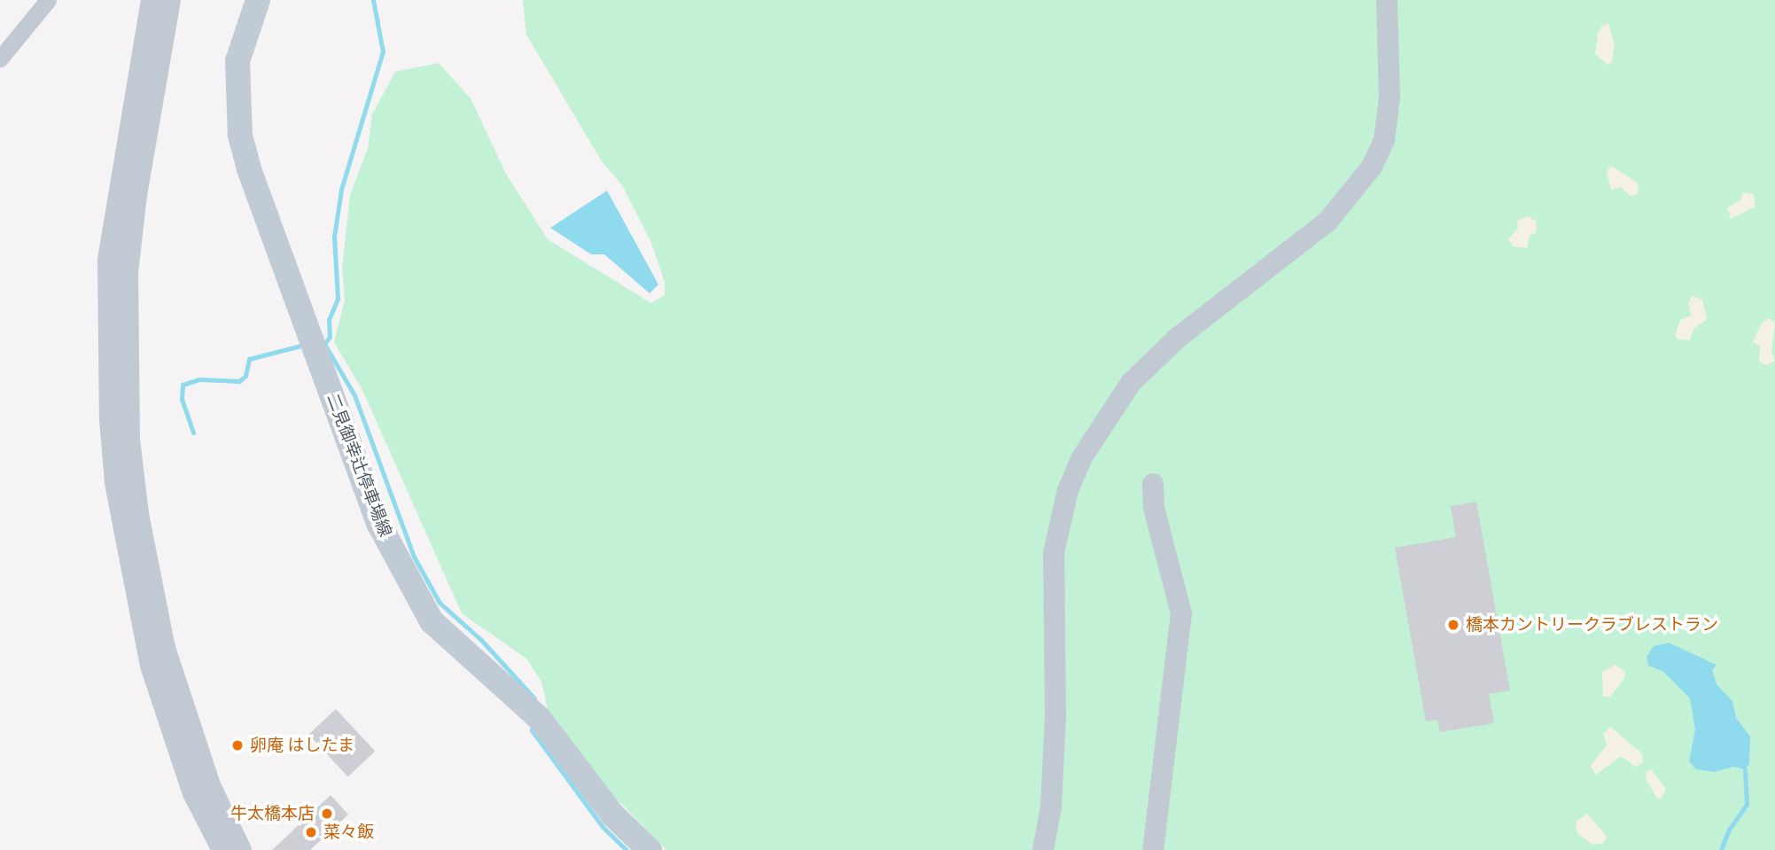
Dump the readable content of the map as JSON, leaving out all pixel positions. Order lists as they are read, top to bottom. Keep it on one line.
{"streets":{"main road":["二見御幸辻停車場線"]},"places":["橋本カントリークラブレストラン","卵庵 はしたま","牛太橋本店","菜々飯"]}
